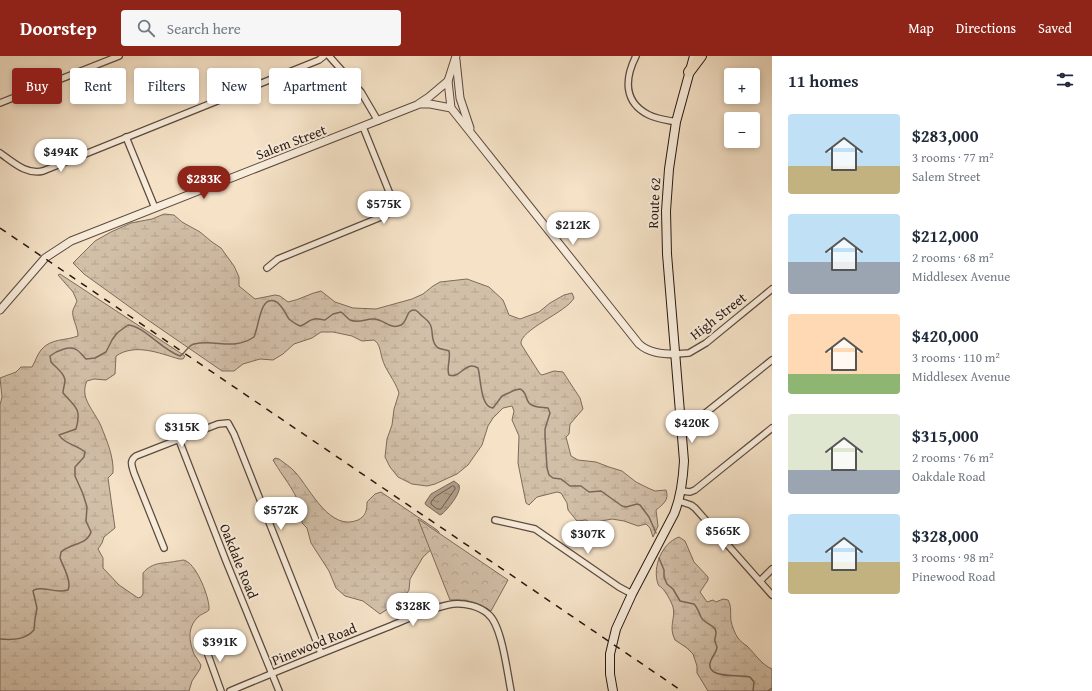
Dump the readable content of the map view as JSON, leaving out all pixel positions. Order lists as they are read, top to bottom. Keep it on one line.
{"streets":{"main road":["Route 62"],"street":["Salem Street","High Street","Oakdale Road","Pinewood Road"]},"crossings":[["Route 62","High Street"],["Oakdale Road","Pinewood Road"]],"page":{"header":"Doorstep","search":"Search here","nav":["Map","Directions","Saved"],"heading":"11 homes","map_buttons":["+","−"],"chip":["Buy","Rent","Filters","New","Apartment"],"list":[{"name":"$283,000","note":"3 rooms · 77 m² · Salem Street"},{"name":"$212,000","note":"2 rooms · 68 m² · Middlesex Avenue"},{"name":"$420,000","note":"3 rooms · 110 m² · Middlesex Avenue"},{"name":"$315,000","note":"2 rooms · 76 m² · Oakdale Road"},{"name":"$328,000","note":"3 rooms · 98 m² · Pinewood Road"}],"price":["$494K","$283K","$575K","$212K","$420K","$315K","$572K","$565K","$307K","$328K","$391K"]}}
